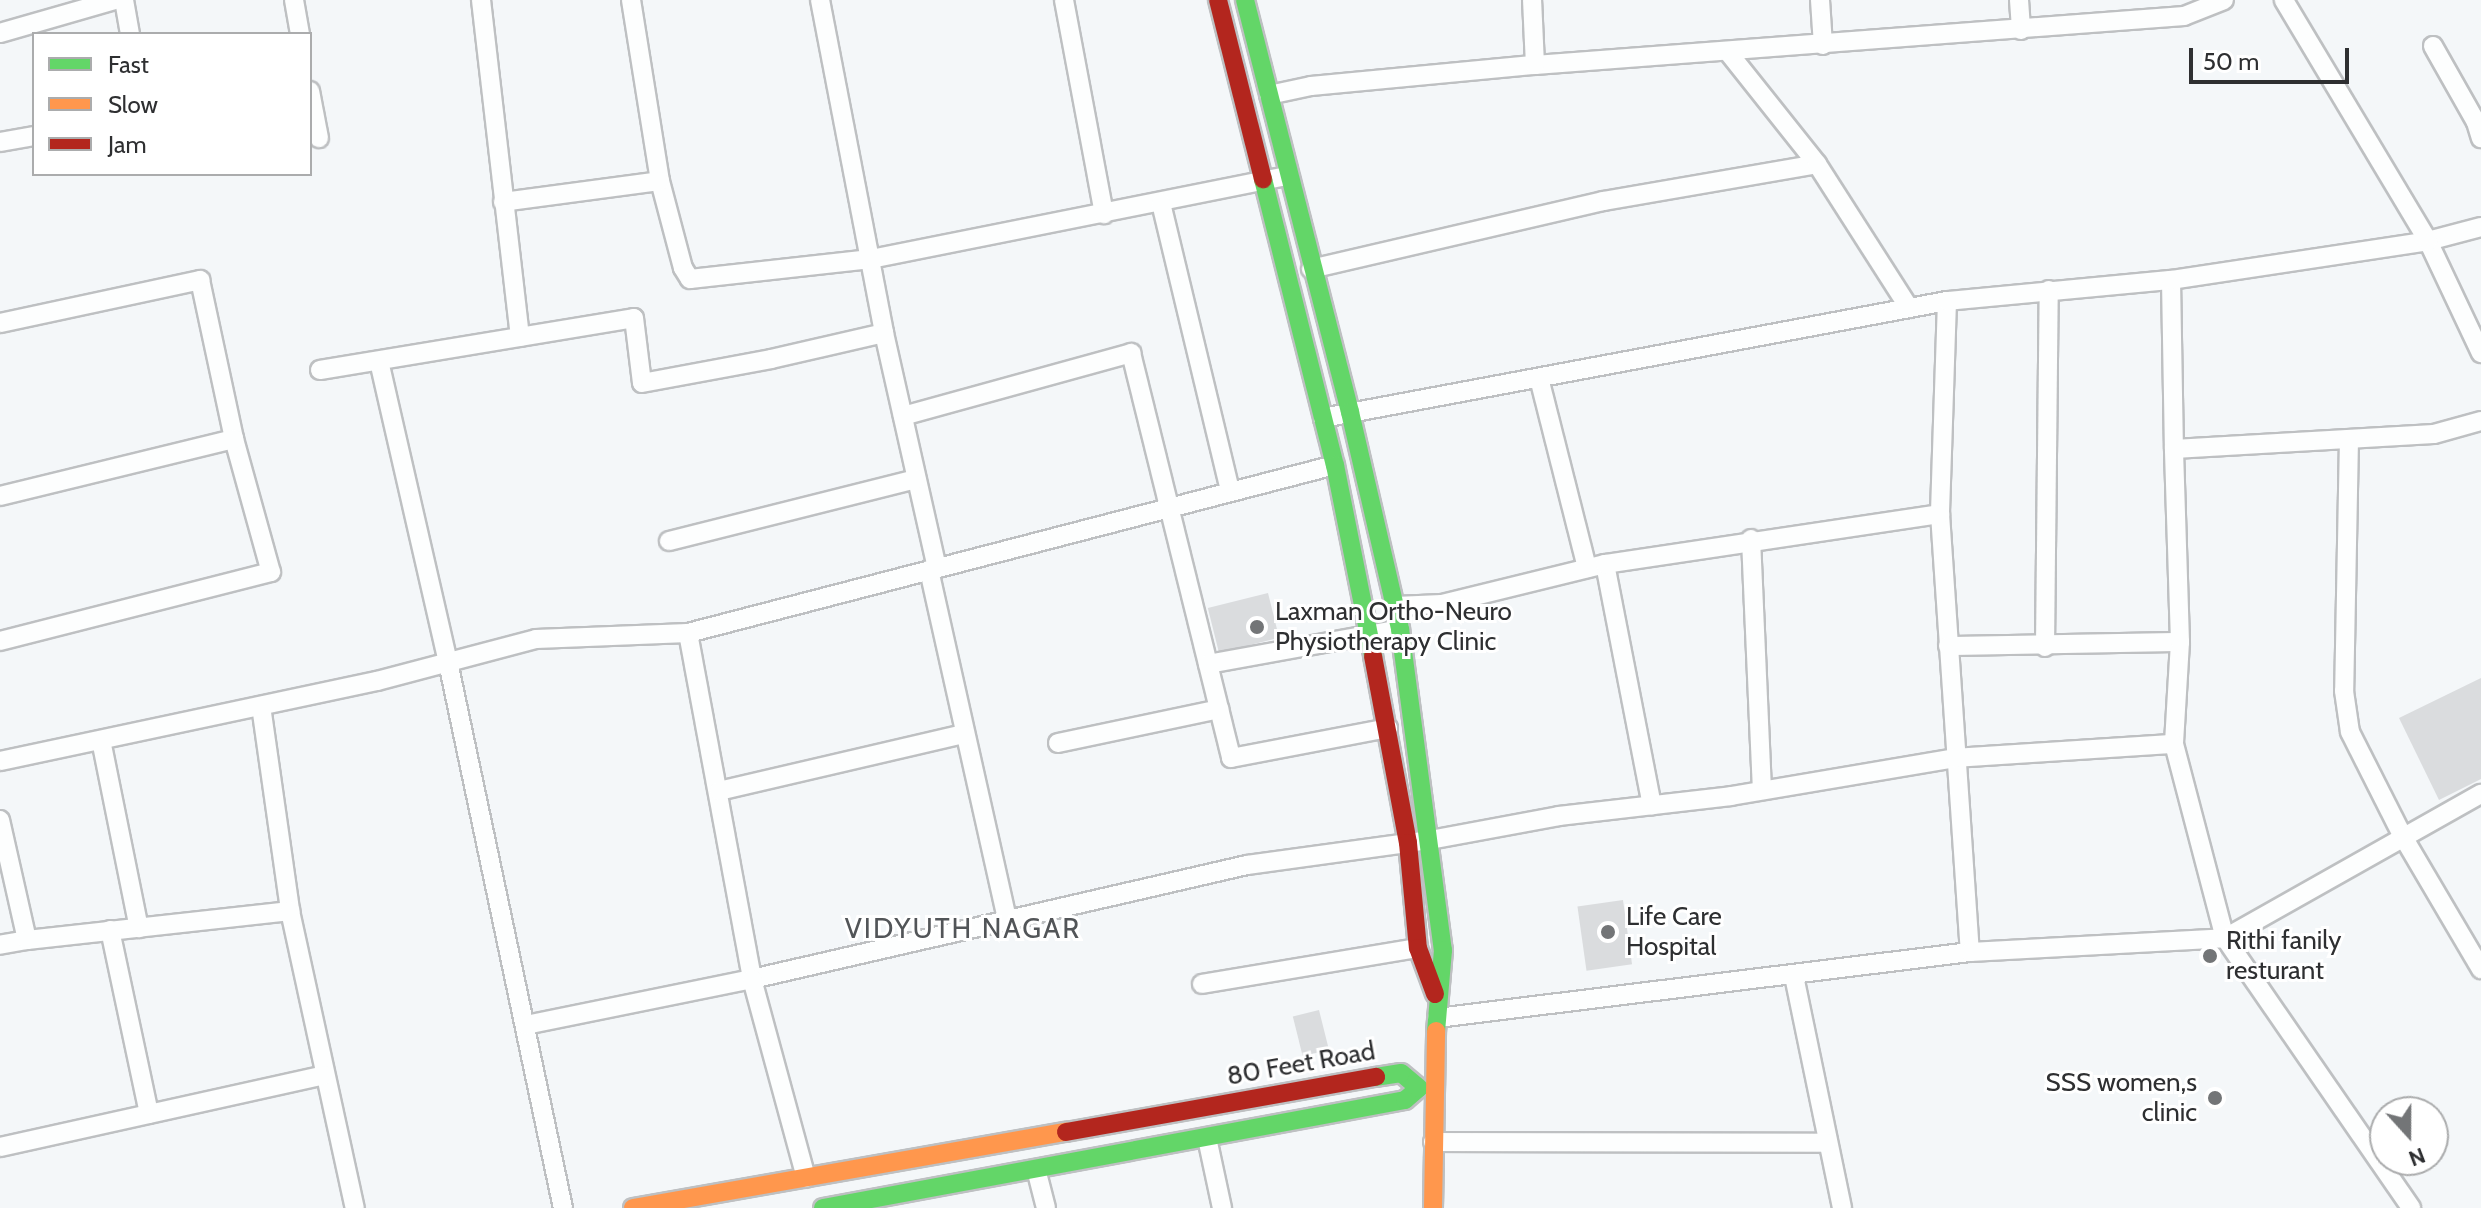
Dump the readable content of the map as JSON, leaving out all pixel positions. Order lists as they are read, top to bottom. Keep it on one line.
{"streets":{"street":["80 Feet Road"]},"districts":["VIDYUTH NAGAR"],"places":["Laxman Ortho-Neuro Physiotherapy Clinic","Life Care Hospital","Rithi fanily resturant","SSS women,s clinic"],"legend":["Fast","Slow","Jam"],"scale_bar":"50 m","north":"bottom"}
